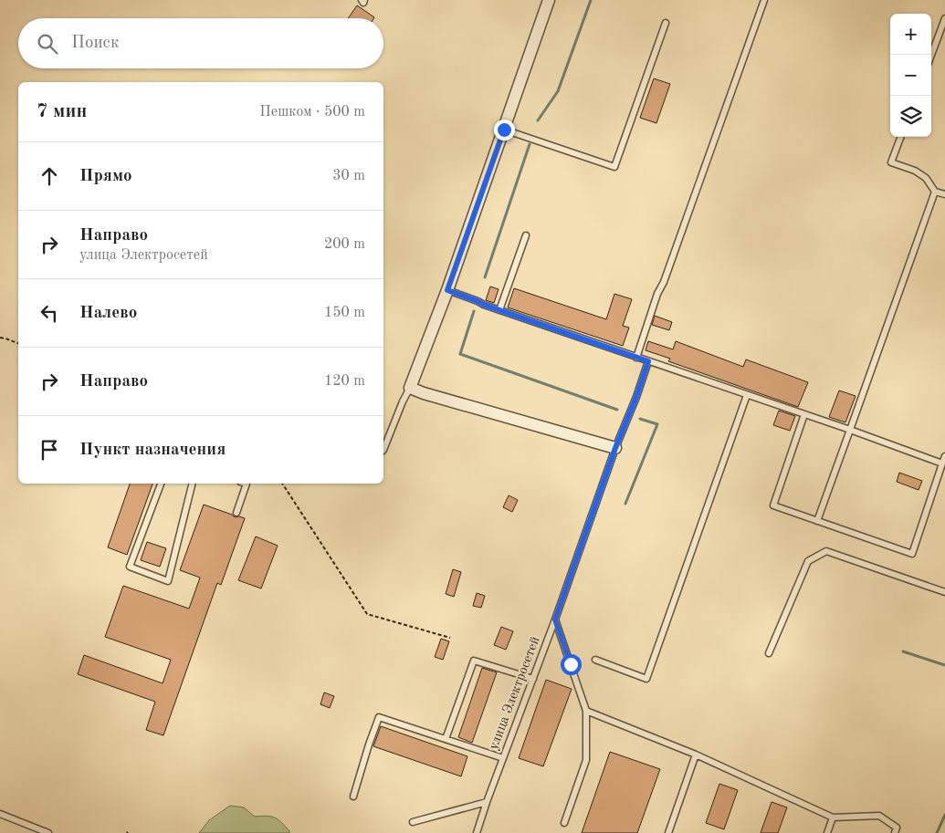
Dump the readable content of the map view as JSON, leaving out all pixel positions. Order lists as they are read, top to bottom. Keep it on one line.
{"streets":{"lane":["улица Электросетей"]},"page":{"map_buttons":["+","−"],"search":"Поиск","heading":["7 мин","Пешком · 500 m"],"list":[["Прямо","30 m"],["Направо","улица Электросетей","200 m"],["Налево","150 m"],["Направо","120 m"],"Пункт назначения"]}}
